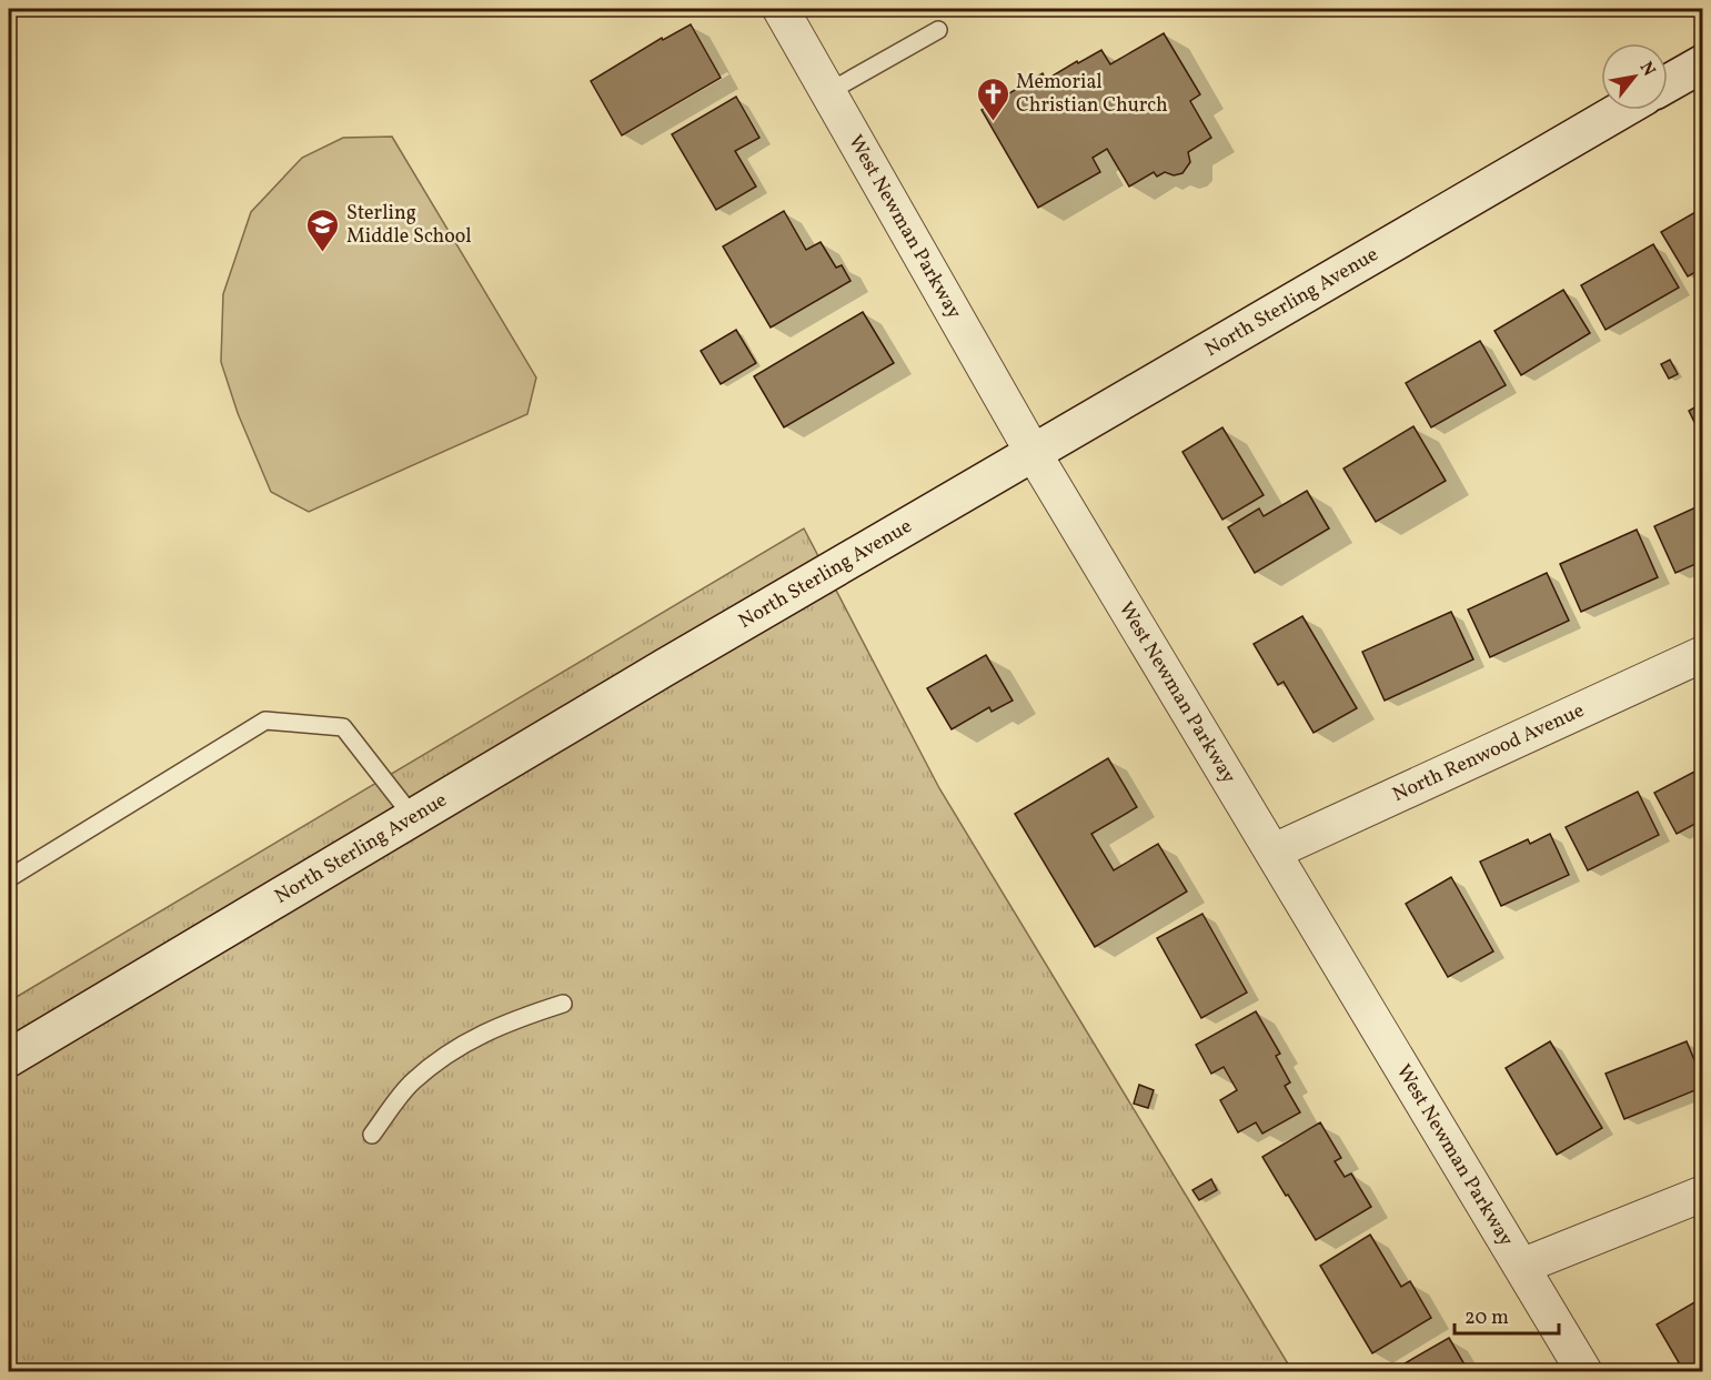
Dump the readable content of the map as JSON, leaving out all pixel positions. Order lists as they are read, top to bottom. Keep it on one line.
{"streets":{"main road":["North Sterling Avenue"],"street":["West Newman Parkway","North Renwood Avenue"]},"crossings":[["West Newman Parkway","North Sterling Avenue"],["West Newman Parkway","North Renwood Avenue"]],"places":{"church":["Memorial Christian Church"],"school or university":["Sterling Middle School"]},"scale_bar":"20 m","north":"top right"}
